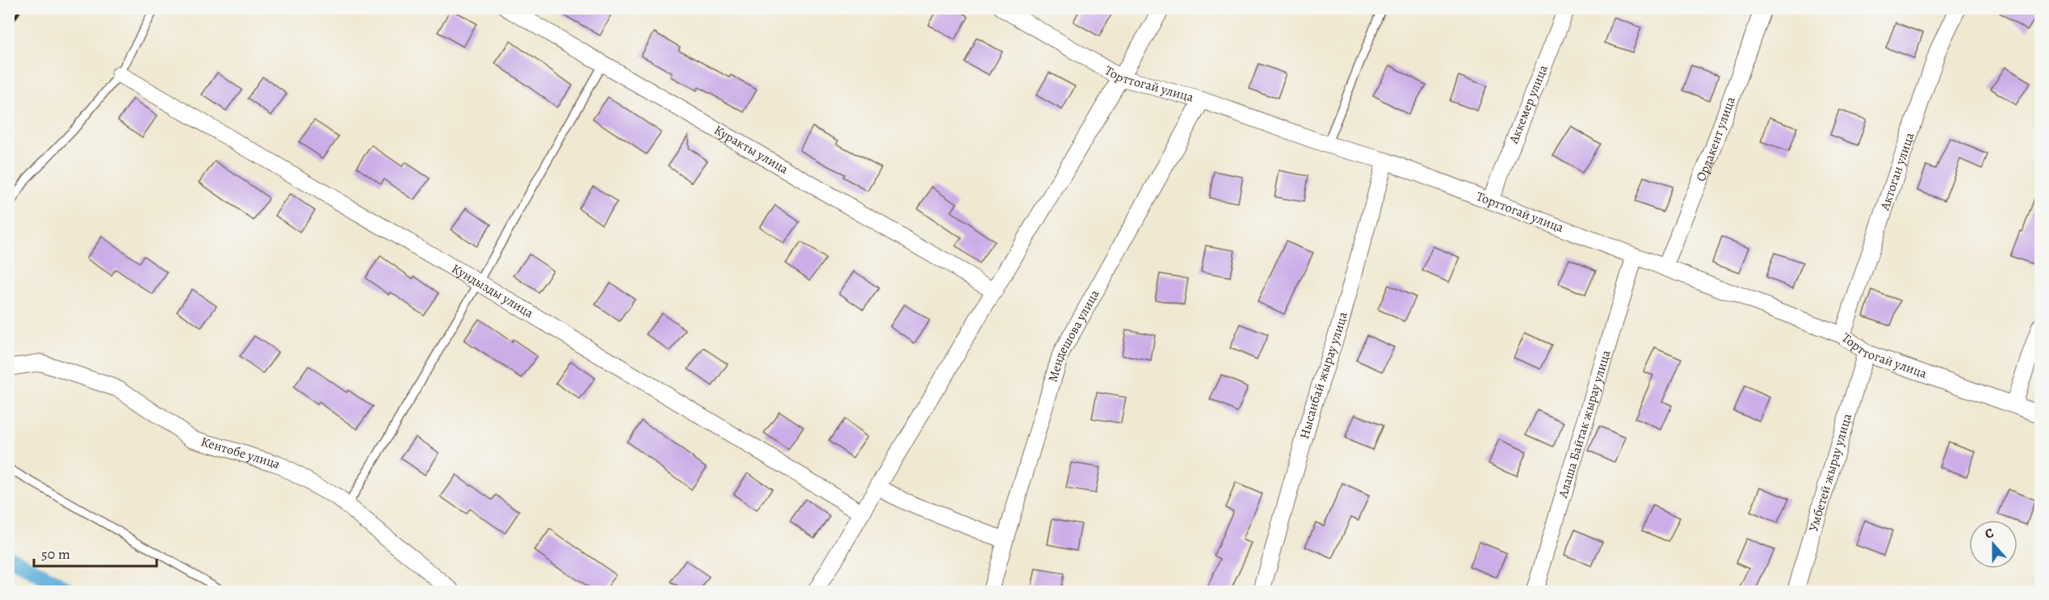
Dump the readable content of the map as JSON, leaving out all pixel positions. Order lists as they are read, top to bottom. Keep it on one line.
{"streets":{"street":["Торттогай улица","Аккемер улица","Ордакент улица","Куракты улица","Актоган улица","Кундызды улица","Мендешова улица","Нысанбай жырау улица","Алаша Байтак жырау улица","Кентобе улица","Умбетей жырау улица"]},"crossings":[["Торттогай улица","Аккемер улица"],["Торттогай улица","Ордакент улица"],["Торттогай улица","Актоган улица"],["Торттогай улица","Мендешова улица"],["Торттогай улица","Нысанбай жырау улица"],["Торттогай улица","Алаша Байтак жырау улица"],["Торттогай улица","Умбетей жырау улица"]],"scale_bar":"50 m","north":"top"}
